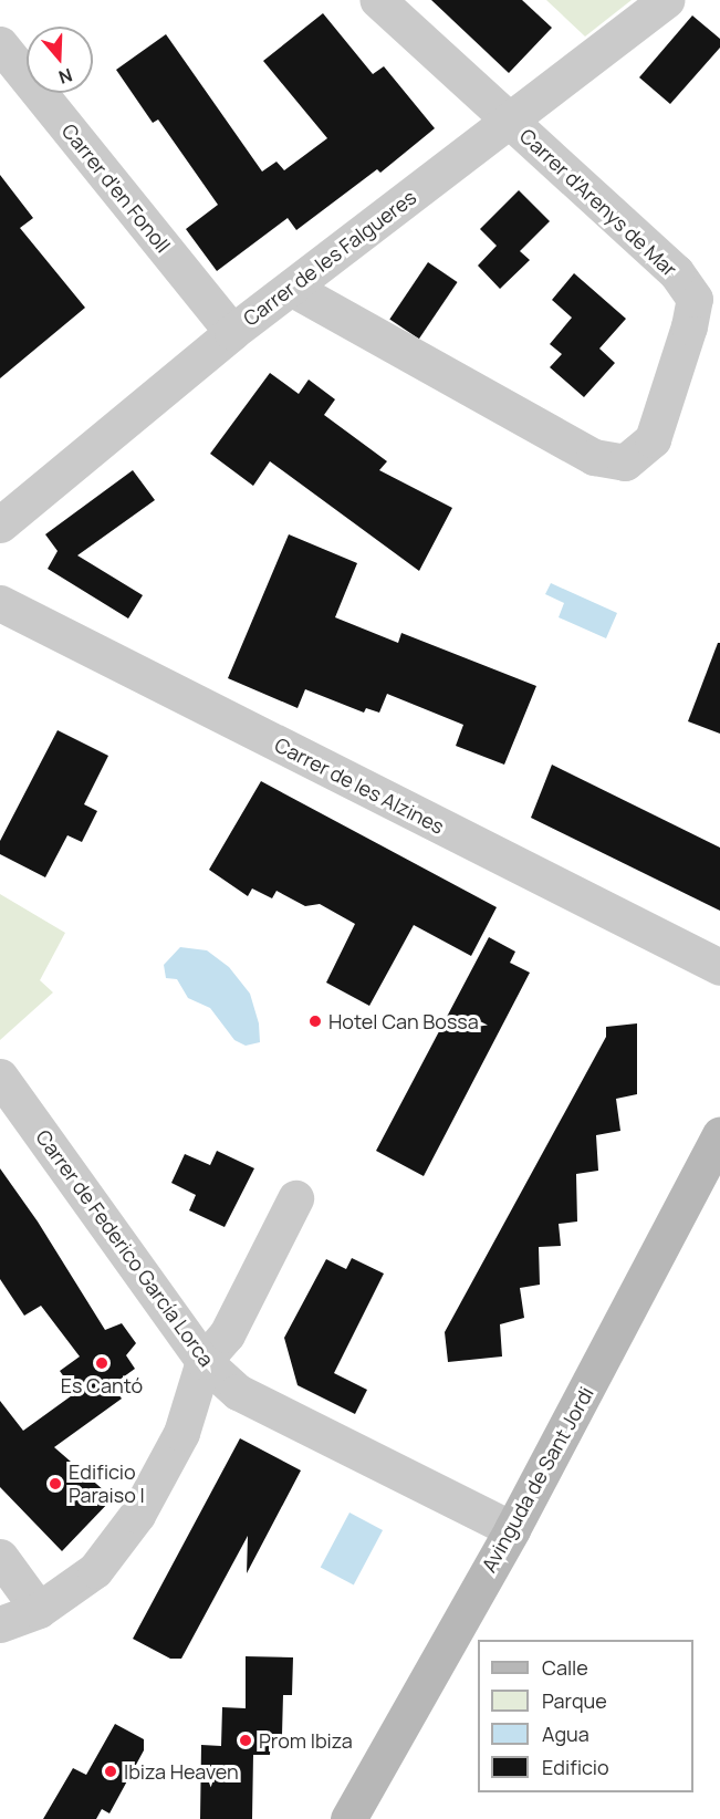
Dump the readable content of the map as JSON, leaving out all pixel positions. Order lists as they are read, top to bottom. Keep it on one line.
{"streets":{"street":["Carrer d'en Fonoll","Carrer d'Arenys de Mar","Carrer de les Falgueres","Carrer de les Alzines","Carrer de Federico García Lorca","Avinguda de Sant Jordi"]},"crossings":[["Carrer d'en Fonoll","Carrer de les Falgueres"],["Carrer d'Arenys de Mar","Carrer de les Falgueres"],["Carrer de Federico García Lorca","Avinguda de Sant Jordi"]],"places":["Hotel Can Bossa","Es Cantó","Edificio Paraiso I","Prom Ibiza","Ibiza Heaven"],"legend":["Calle","Parque","Agua","Edificio"],"north":"bottom"}
